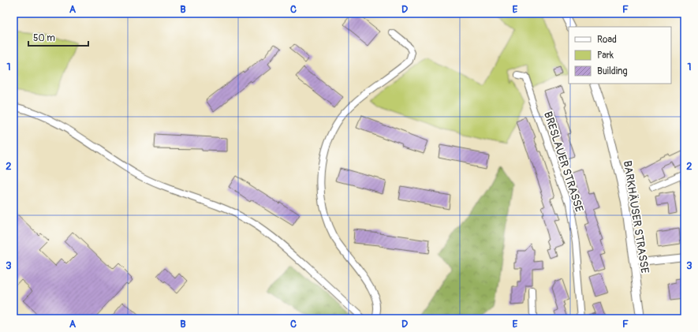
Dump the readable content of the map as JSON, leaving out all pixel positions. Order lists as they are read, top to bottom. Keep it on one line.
{"streets":{"street":["BRESLAUER STRASSE","BARKHÄUSER STRASSE"]},"legend":["Road","Park","Building"],"scale_bar":"50 m","grid":{"columns":["A","B","C","D","E","F"],"rows":["1","2","3"]}}
